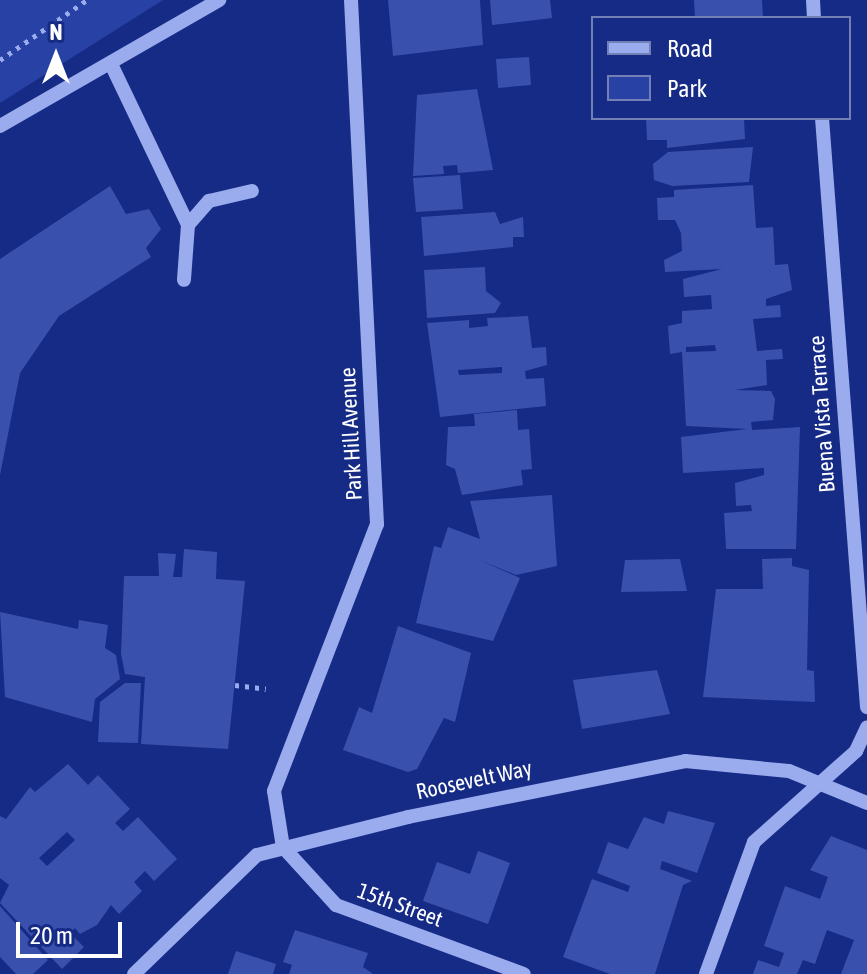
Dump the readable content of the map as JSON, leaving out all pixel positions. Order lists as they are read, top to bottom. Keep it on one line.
{"streets":{"street":["Buena Vista Terrace","Park Hill Avenue","Roosevelt Way","15th Street"]},"crossings":[["Park Hill Avenue","Roosevelt Way"],["Park Hill Avenue","15th Street"],["Roosevelt Way","15th Street"]],"legend":["Road","Park"],"scale_bar":"20 m","north":"top"}
